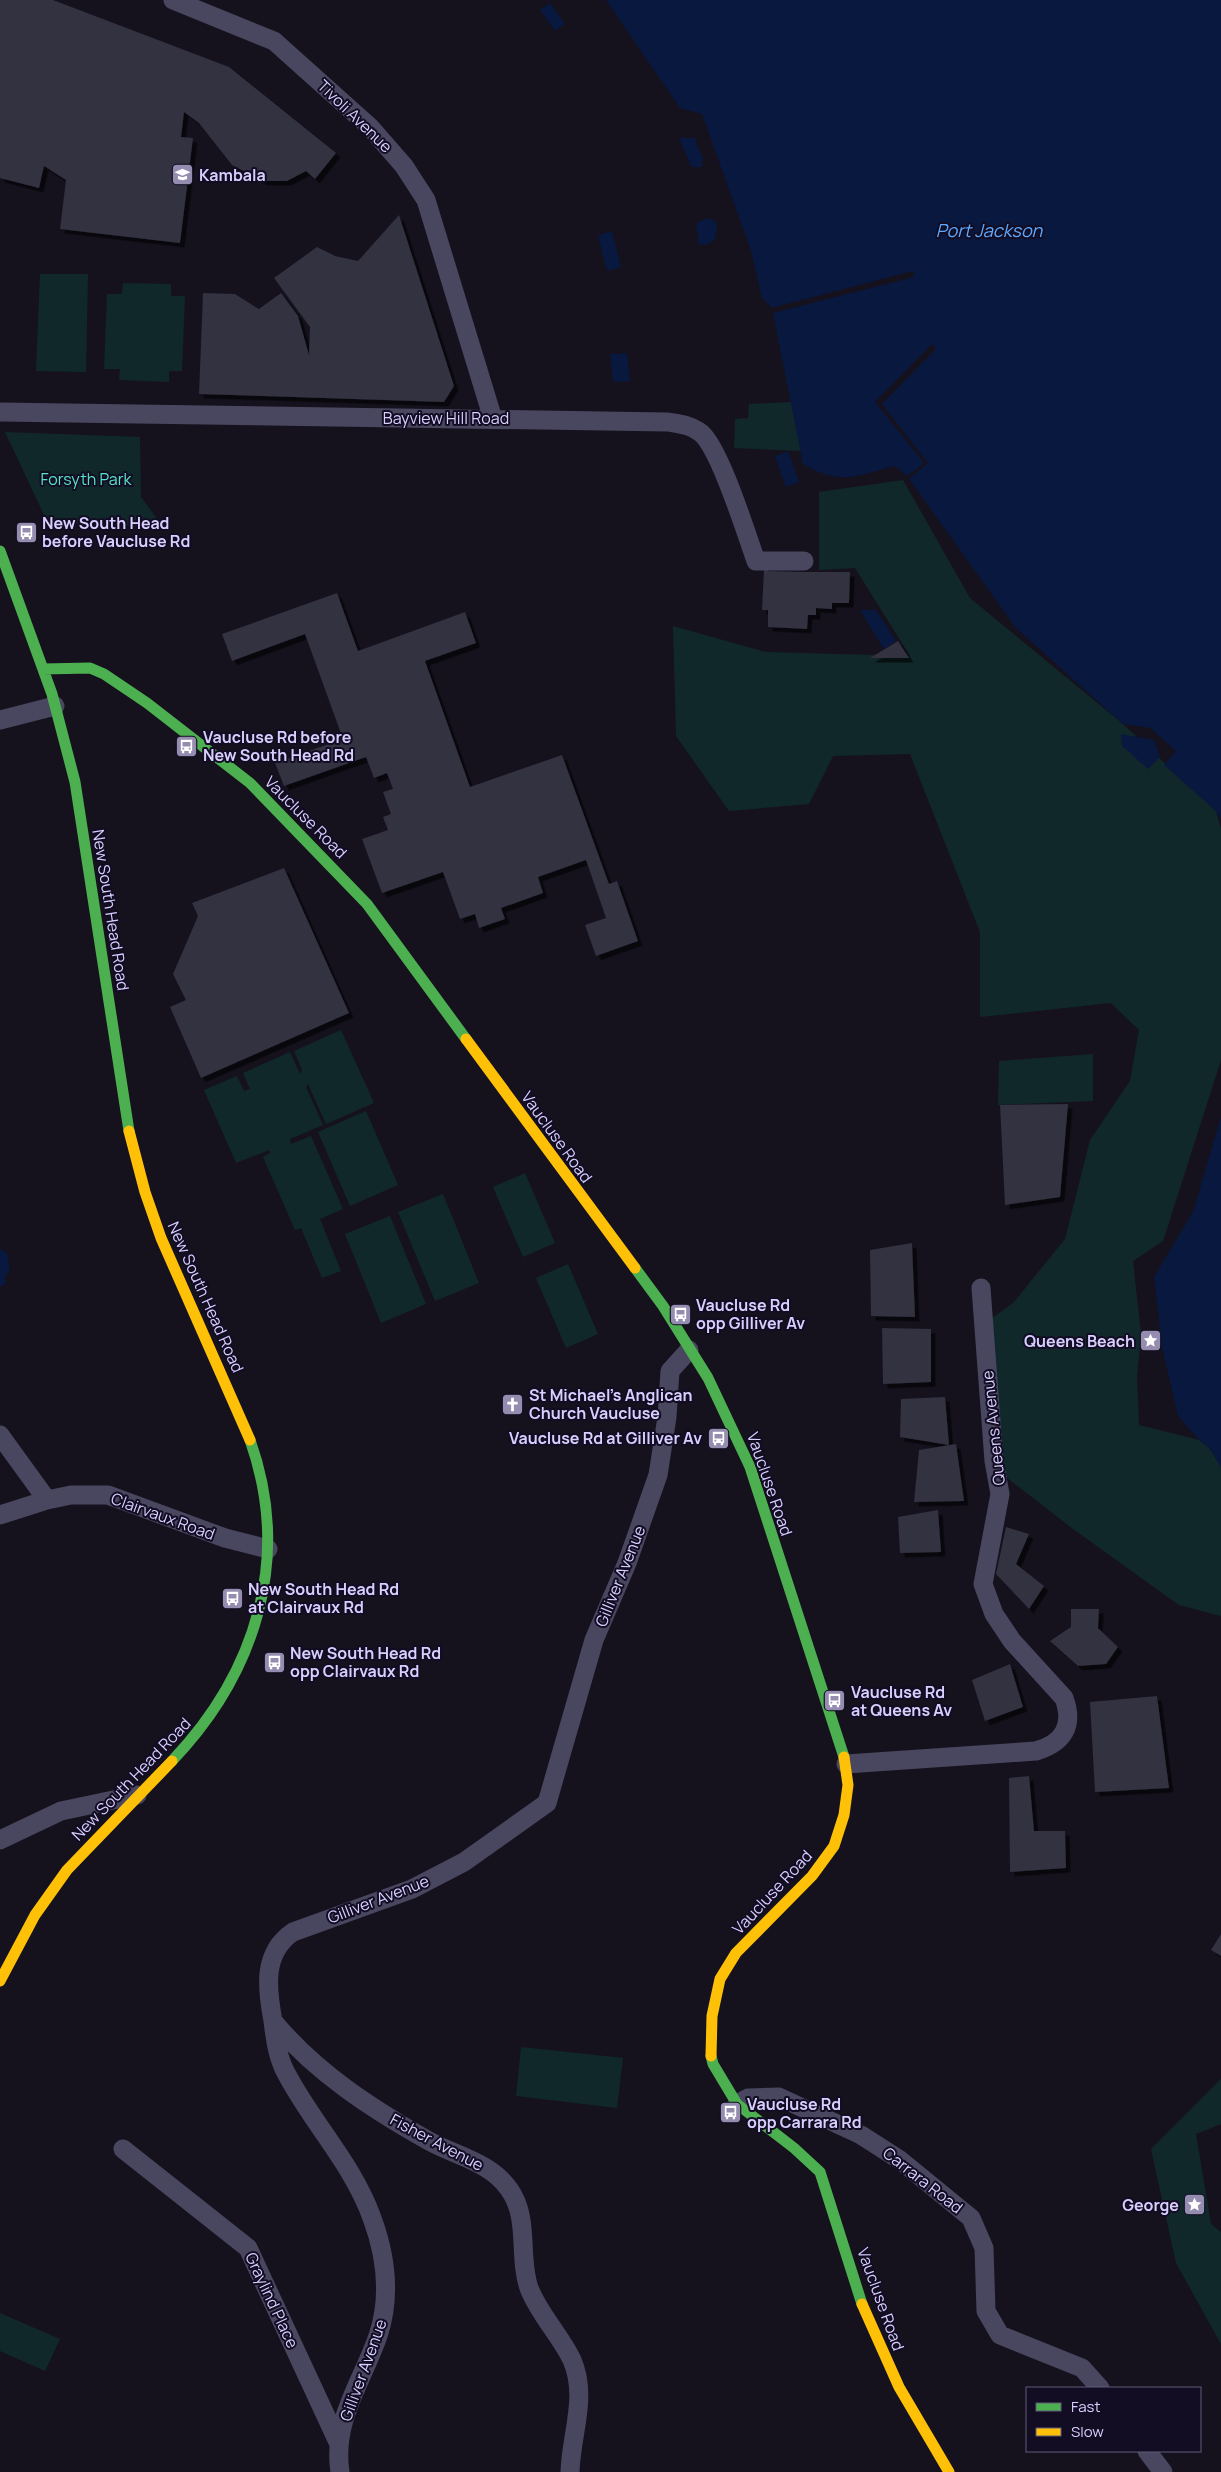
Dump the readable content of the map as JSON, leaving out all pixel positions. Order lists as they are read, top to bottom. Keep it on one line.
{"streets":{"street":["Tivoli Avenue","Bayview Hill Road","Vaucluse Road","New South Head Road","Queens Avenue","Clairvaux Road","Gilliver Avenue","Fisher Avenue","Carrara Road","Graylind Place"]},"crossings":[["Tivoli Avenue","Bayview Hill Road"],["Vaucluse Road","New South Head Road"],["Vaucluse Road","Queens Avenue"],["Vaucluse Road","Gilliver Avenue"],["Vaucluse Road","Carrara Road"],["New South Head Road","Clairvaux Road"],["Gilliver Avenue","Fisher Avenue"],["Gilliver Avenue","Graylind Place"]],"water":["Port Jackson"],"parks":["Forsyth Park"],"places":{"school or university":["Kambala"],"bus stop":["New South Head before Vaucluse Rd","Vaucluse Rd before New South Head Rd","Vaucluse Rd opp Gilliver Av","Vaucluse Rd at Gilliver Av","New South Head Rd at Clairvaux Rd","New South Head Rd opp Clairvaux Rd","Vaucluse Rd at Queens Av","Vaucluse Rd opp Carrara Rd"],"place":["Queens Beach","George"],"church":["St Michael’s Anglican Church Vaucluse"]},"legend":["Fast","Slow"]}
